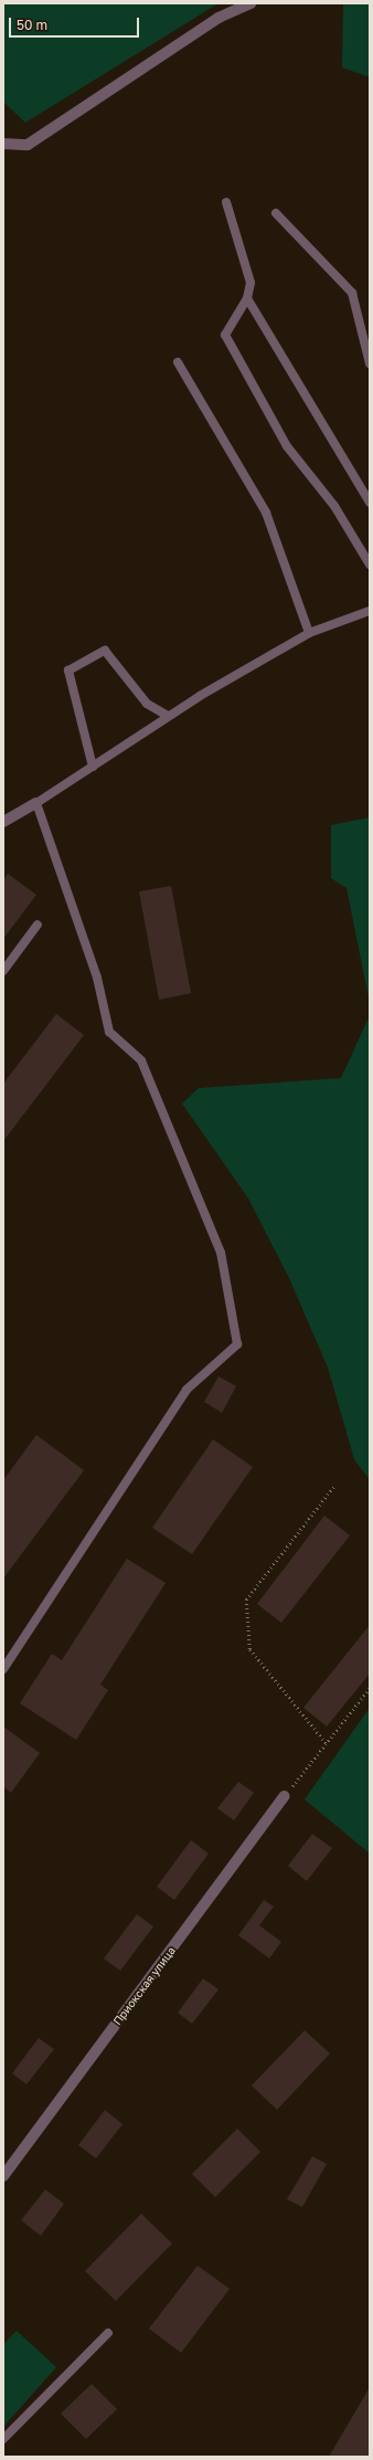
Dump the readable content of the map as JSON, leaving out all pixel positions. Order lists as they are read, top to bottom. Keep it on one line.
{"streets":{"street":["Приокская улица"]},"scale_bar":"50 m"}
